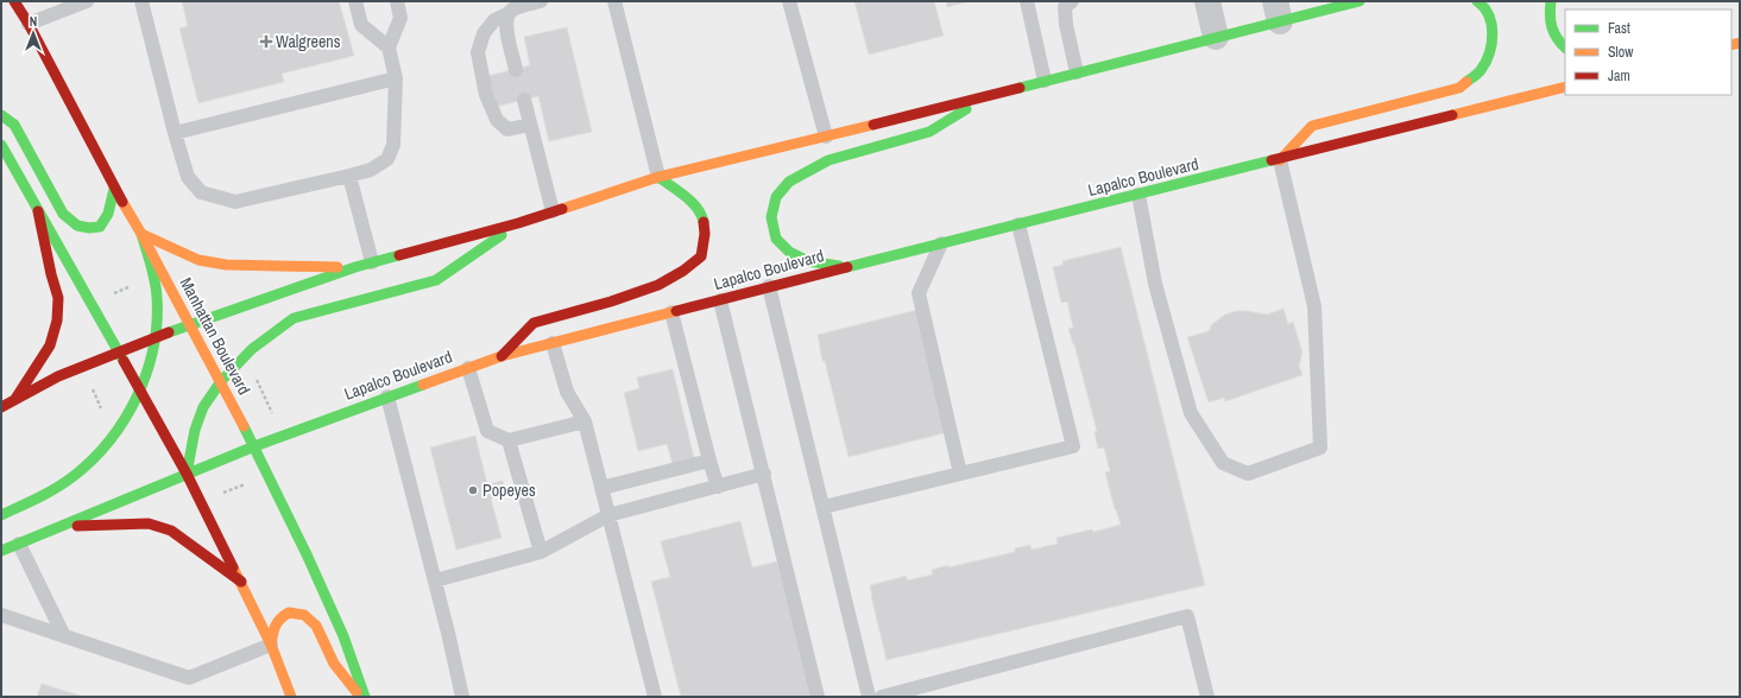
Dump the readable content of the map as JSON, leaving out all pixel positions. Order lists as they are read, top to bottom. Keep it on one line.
{"streets":{"main road":["Lapalco Boulevard","Manhattan Boulevard"]},"crossings":[["Lapalco Boulevard","Manhattan Boulevard"]],"places":{"health":["Walgreens"],"other":["Popeyes"]},"legend":["Fast","Slow","Jam"],"north":"top"}
